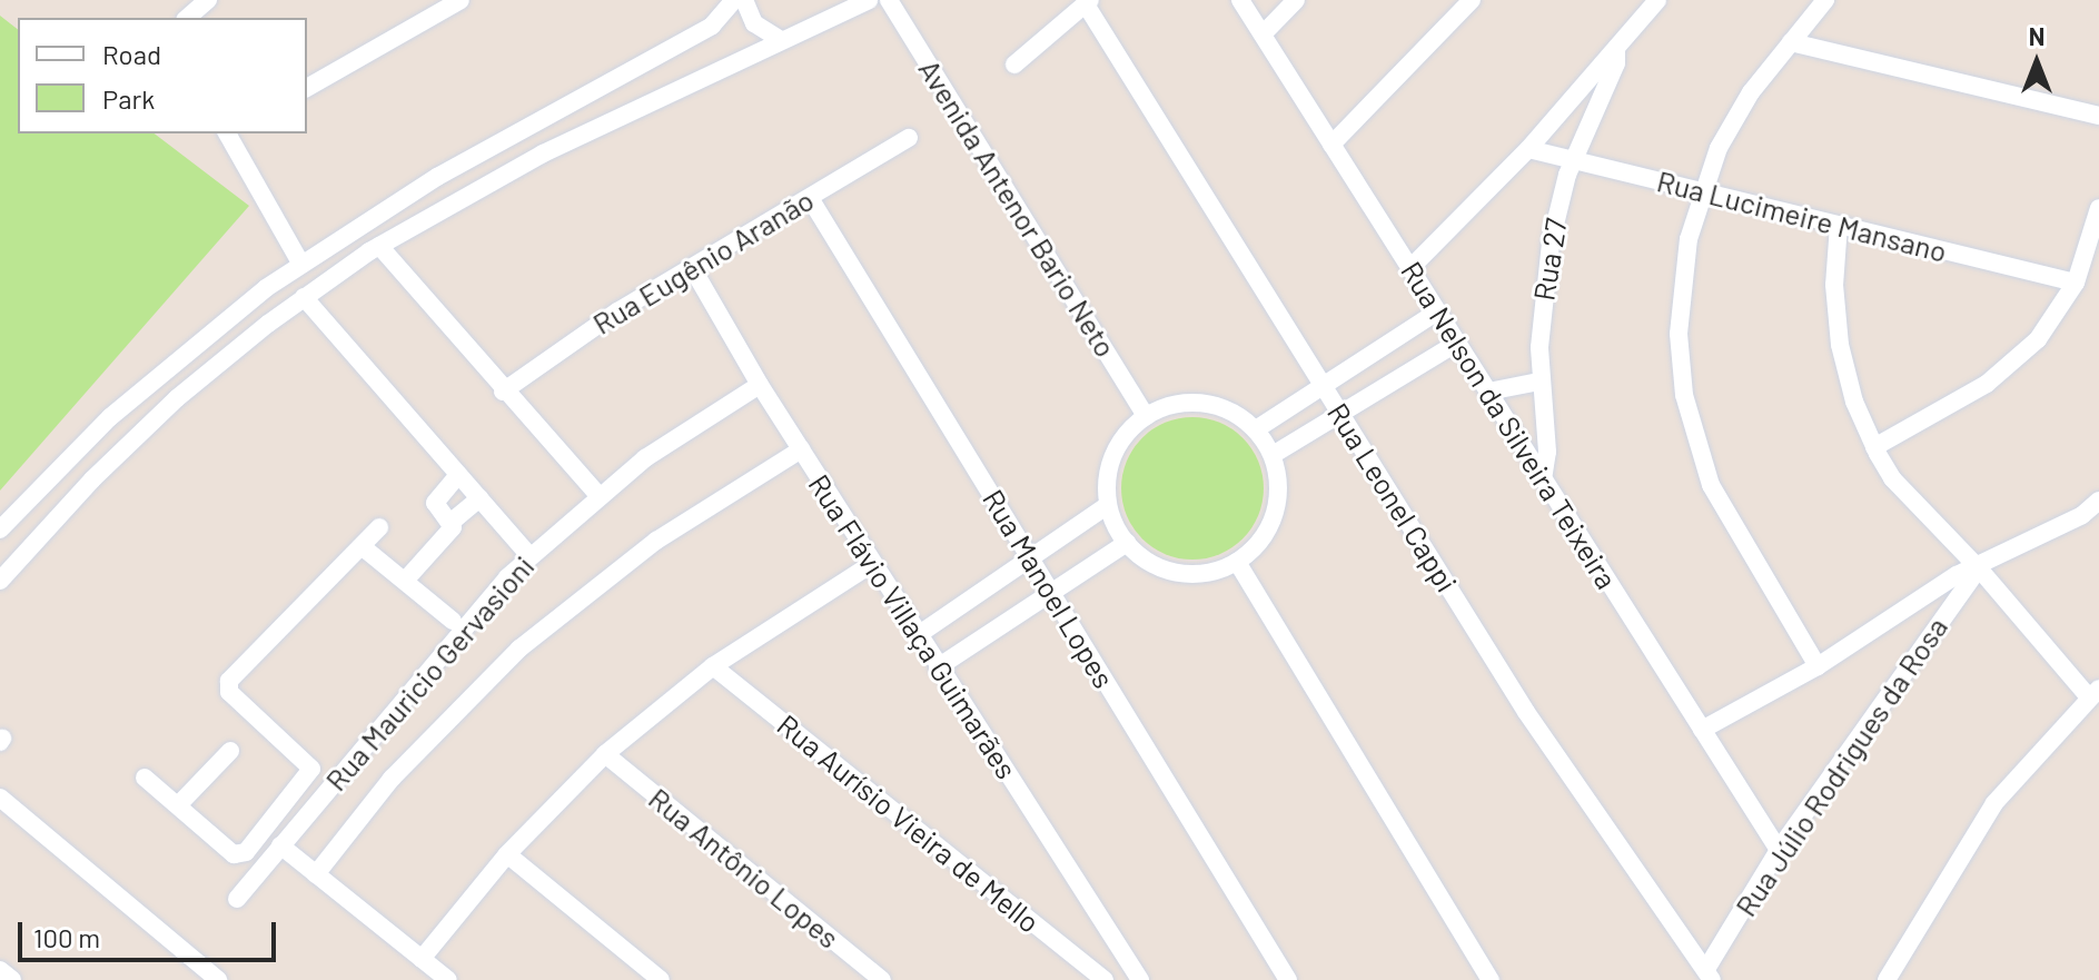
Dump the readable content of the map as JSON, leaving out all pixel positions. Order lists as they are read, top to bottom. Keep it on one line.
{"streets":{"street":["Avenida Antenor Bario Neto","Rua Lucimeire Mansano","Rua 27","Rua Eugênio Aranão","Rua Nelson da Silveira Teixeira","Rua Leonel Cappi","Rua Manoel Lopes","Rua Flávio Villaça Guimarães","Rua Mauricio Gervasioni","Rua Júlio Rodrigues da Rosa","Rua Aurísio Vieira de Mello","Rua Antônio Lopes"]},"crossings":[["Rua Lucimeire Mansano","Rua 27"],["Rua 27","Rua Nelson da Silveira Teixeira"],["Rua Eugênio Aranão","Rua Manoel Lopes"],["Rua Eugênio Aranão","Rua Flávio Villaça Guimarães"],["Rua Nelson da Silveira Teixeira","Rua Júlio Rodrigues da Rosa"],["Rua Leonel Cappi","Rua Júlio Rodrigues da Rosa"],["Rua Flávio Villaça Guimarães","Rua Mauricio Gervasioni"]],"legend":["Road","Park"],"scale_bar":"100 m","north":"top"}
